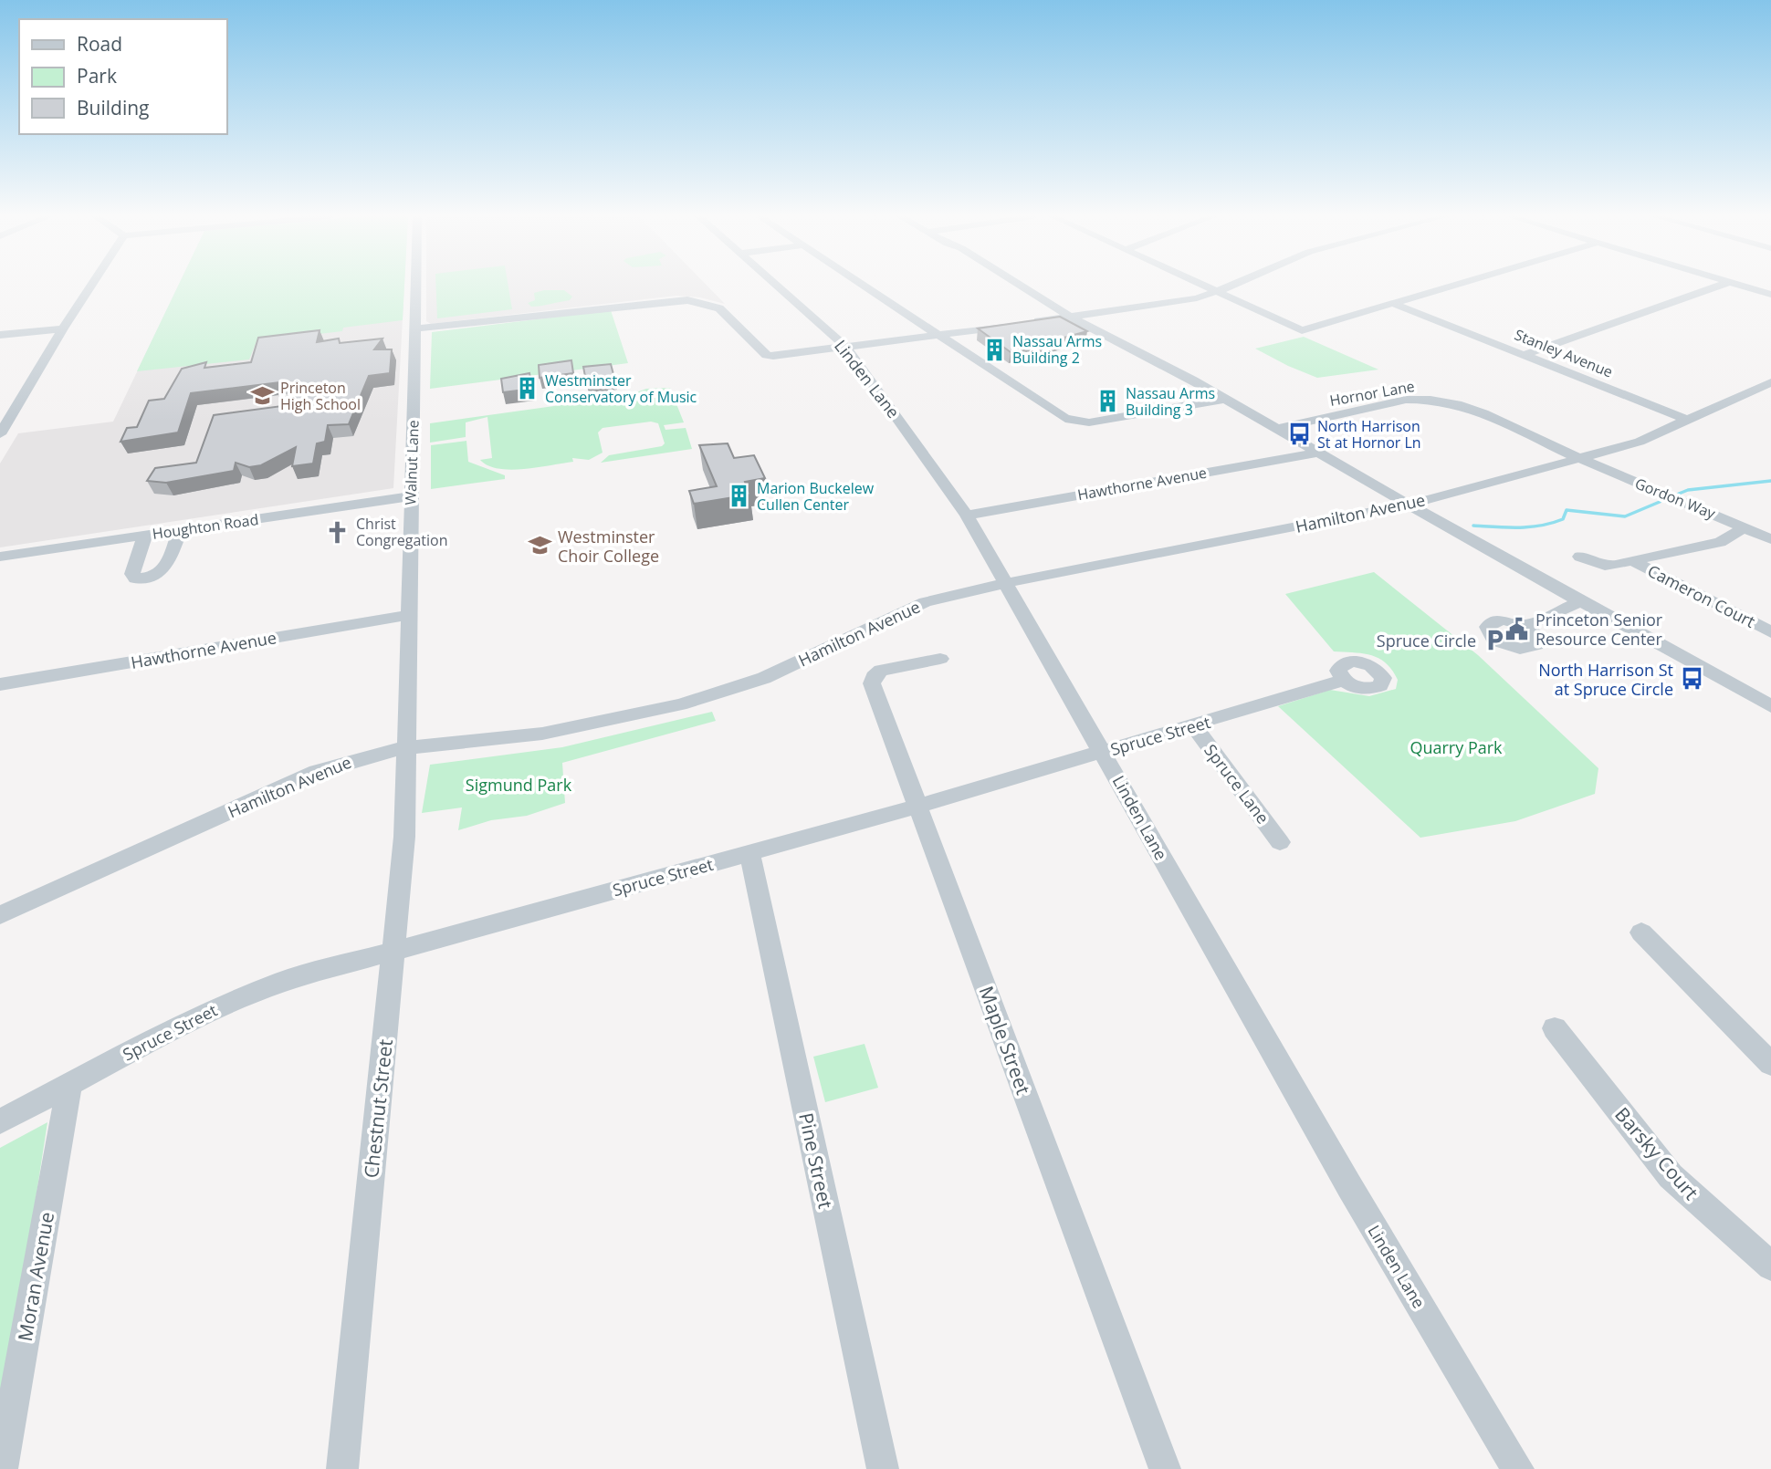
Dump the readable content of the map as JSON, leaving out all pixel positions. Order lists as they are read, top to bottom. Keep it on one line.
{"streets":{"street":["Stanley Avenue","Linden Lane","Hornor Lane","Walnut Lane","Hawthorne Avenue","Gordon Way","Hamilton Avenue","Houghton Road","Cameron Court","Spruce Street","Spruce Lane","Maple Street","Chestnut Street","Barsky Court","Pine Street","Moran Avenue"]},"crossings":[["Stanley Avenue","Hamilton Avenue"],["Linden Lane","Hawthorne Avenue"],["Linden Lane","Hamilton Avenue"],["Linden Lane","Spruce Street"],["Hornor Lane","Gordon Way"],["Hornor Lane","Hamilton Avenue"],["Walnut Lane","Hawthorne Avenue"],["Walnut Lane","Hamilton Avenue"],["Walnut Lane","Houghton Road"],["Walnut Lane","Chestnut Street"],["Gordon Way","Hamilton Avenue"],["Gordon Way","Cameron Court"],["Hamilton Avenue","Chestnut Street"],["Spruce Street","Spruce Lane"],["Spruce Street","Maple Street"],["Spruce Street","Chestnut Street"],["Spruce Street","Pine Street"],["Spruce Street","Moran Avenue"]],"parks":["Quarry Park","Sigmund Park"],"places":{"building":["Nassau Arms Building 2","Westminster Conservatory of Music","Nassau Arms Building 3","Marion Buckelew Cullen Center"],"school or university":["Princeton High School","Westminster Choir College"],"bus stop":["North Harrison St at Hornor Ln","North Harrison St at Spruce Circle"],"church":["Christ Congregation"],"public building":["Princeton Senior Resource Center"],"parking":["Spruce Circle"]},"legend":["Road","Park","Building"]}
